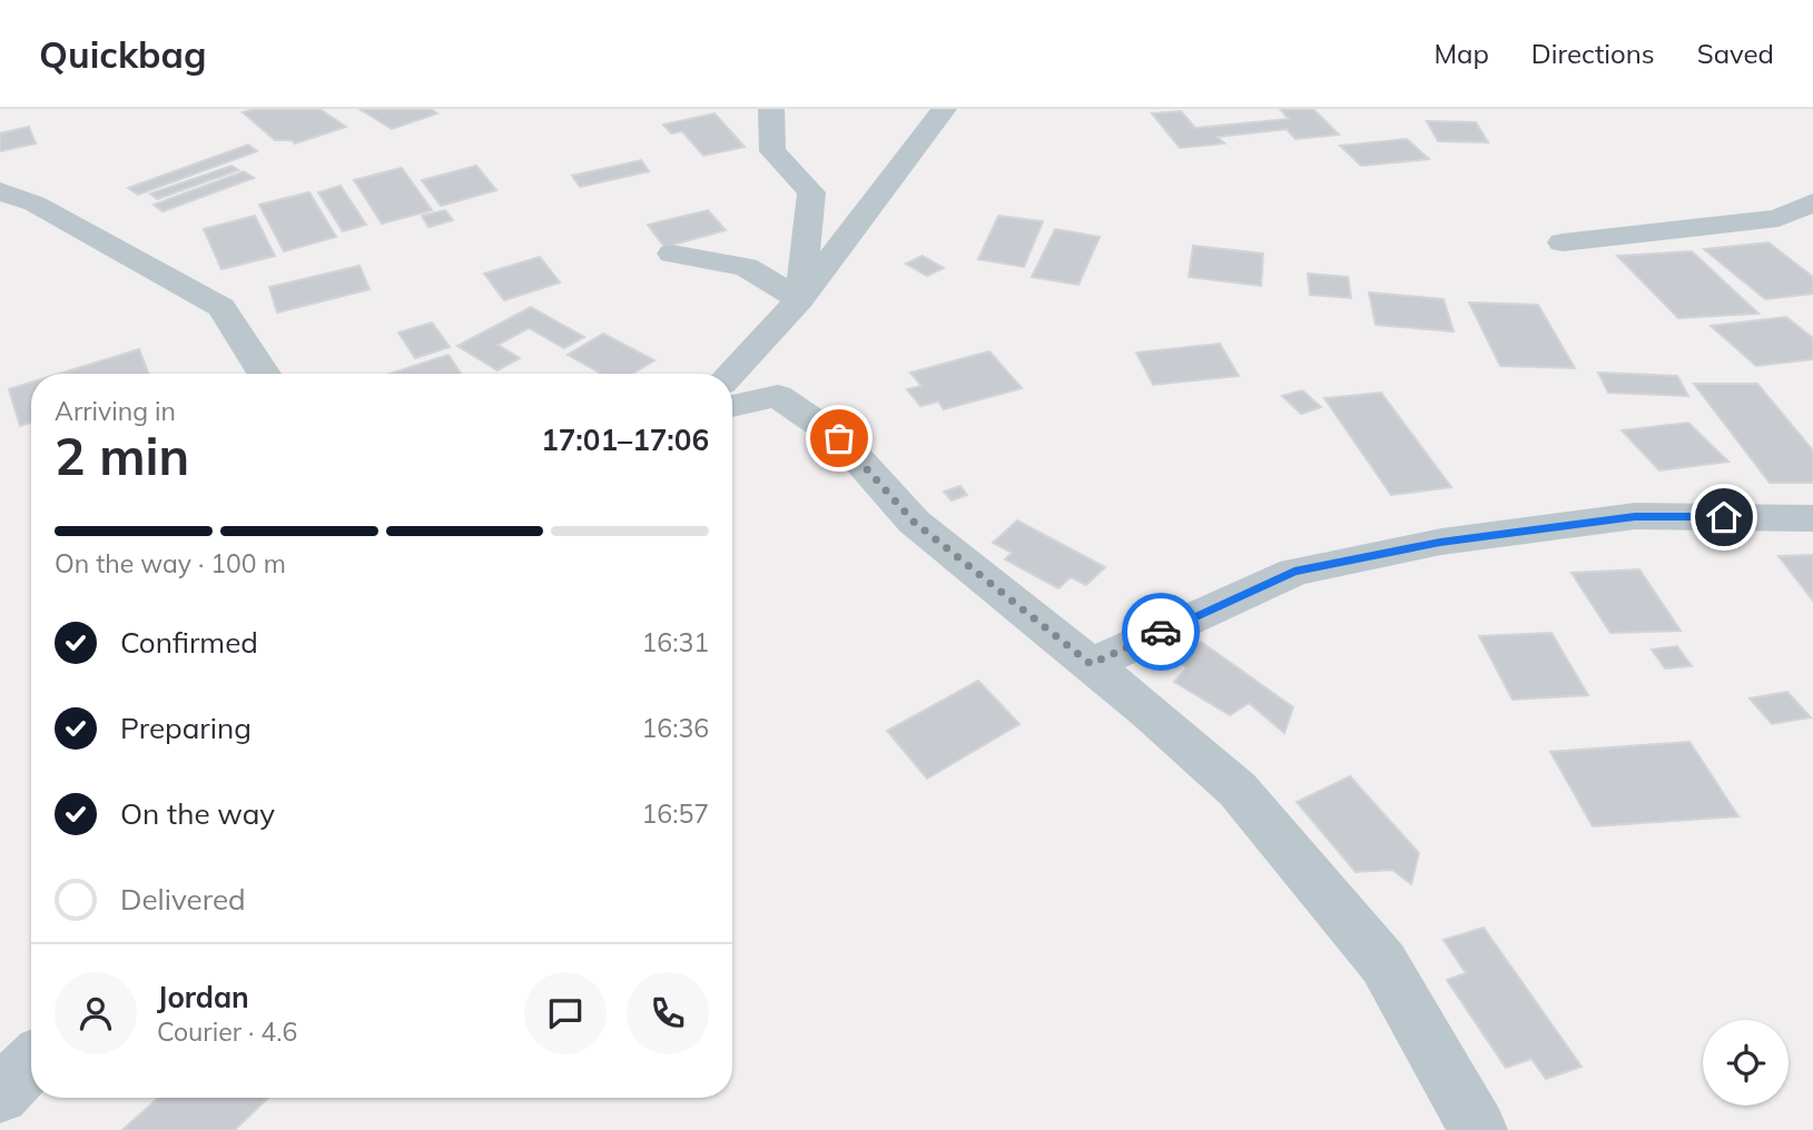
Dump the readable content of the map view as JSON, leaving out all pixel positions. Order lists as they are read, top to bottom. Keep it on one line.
{"page":{"header":"Quickbag","nav":["Map","Directions","Saved"],"heading":["2 min","Arriving in","17:01–17:06"],"panel":["Jordan","Courier · 4.6"],"bar":"On the way · 100 m","list":[["Confirmed","16:31"],["Preparing","16:36"],["On the way","16:57"],"Delivered"]}}
